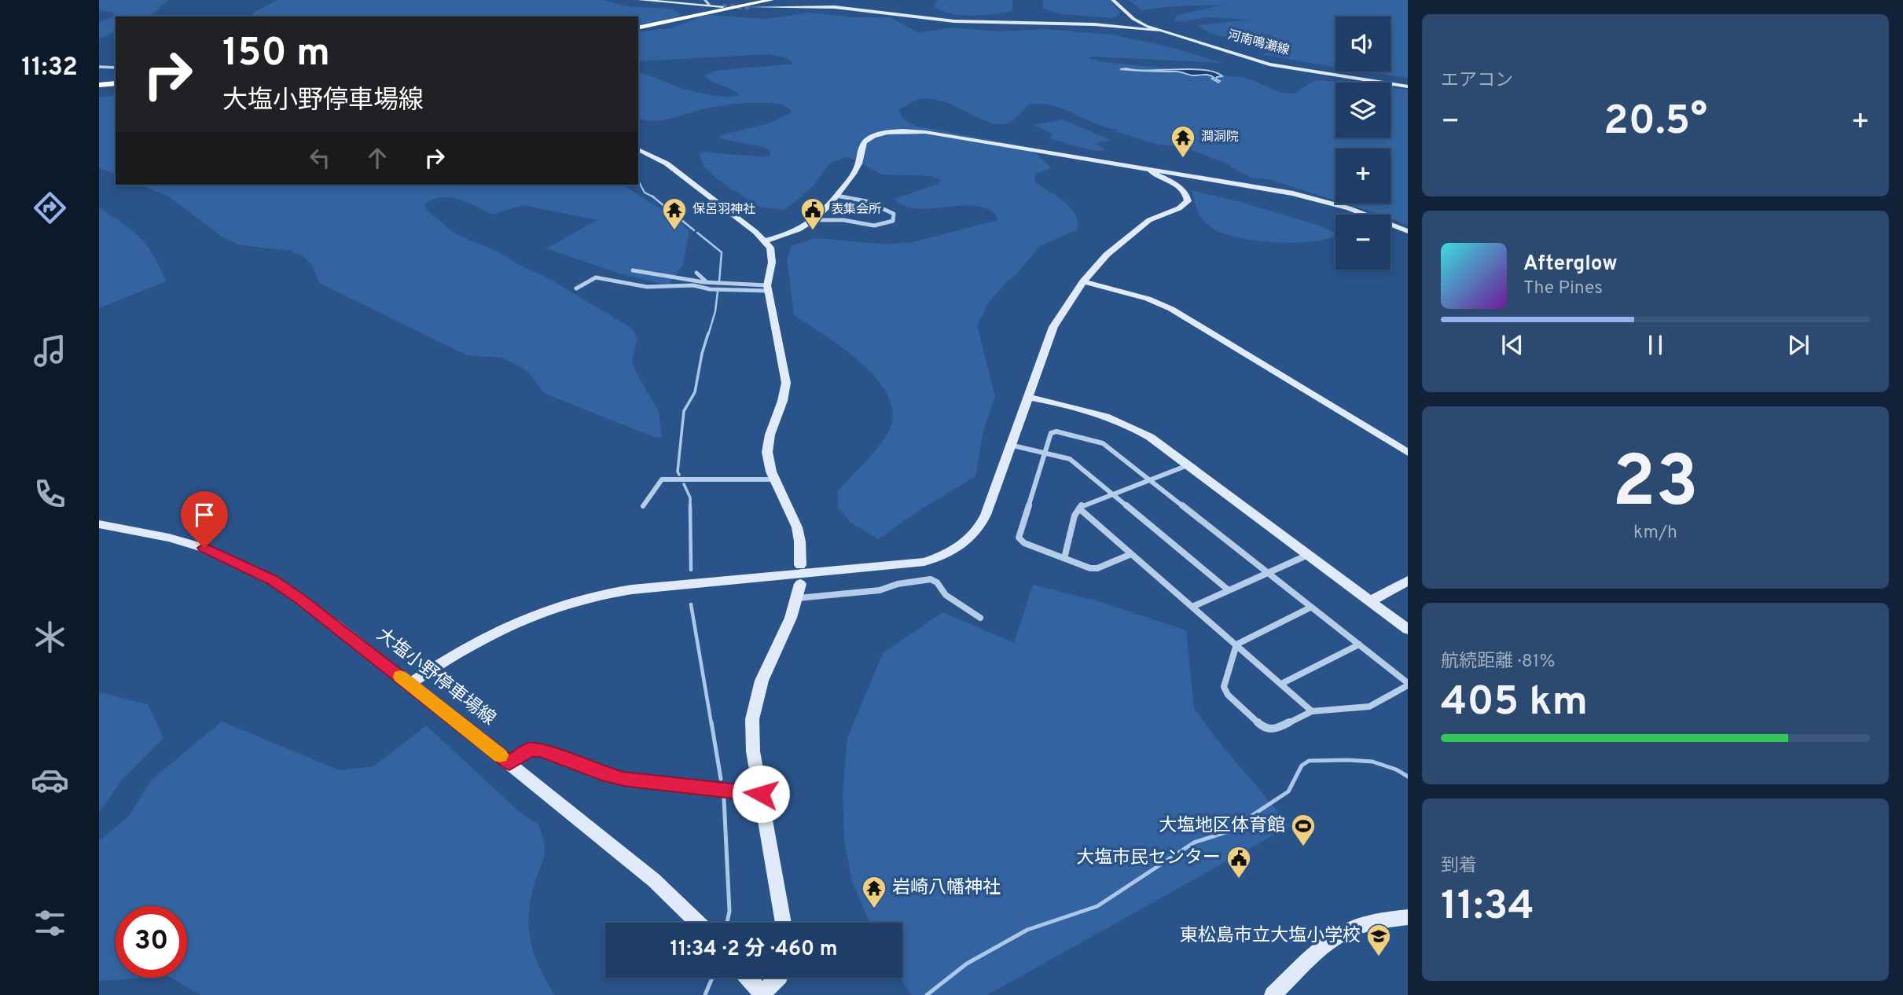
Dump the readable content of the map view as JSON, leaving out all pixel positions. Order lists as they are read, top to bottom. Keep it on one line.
{"streets":{"street":["河南鳴瀬線","大塩小野停車場線"]},"places":{"temple":["澗洞院","保呂羽神社","岩崎八幡神社"],"public building":["表集会所","大塩市民センター"],"sports":["大塩地区体育館"],"school or university":["東松島市立大塩小学校"]},"page":{"tabs":"11:32","tile":["エアコン",["23","km/h"],["航続距離 · 81%","405 km"],["到着","11:34"]],"map_buttons":["+","−"],"turn":["150 m","大塩小野停車場線"],"heat":["−","20.5°","+"],"song":["Afterglow","The Pines"],"limit":"30","trip":"11:34 · 2 分 · 460 m"}}
